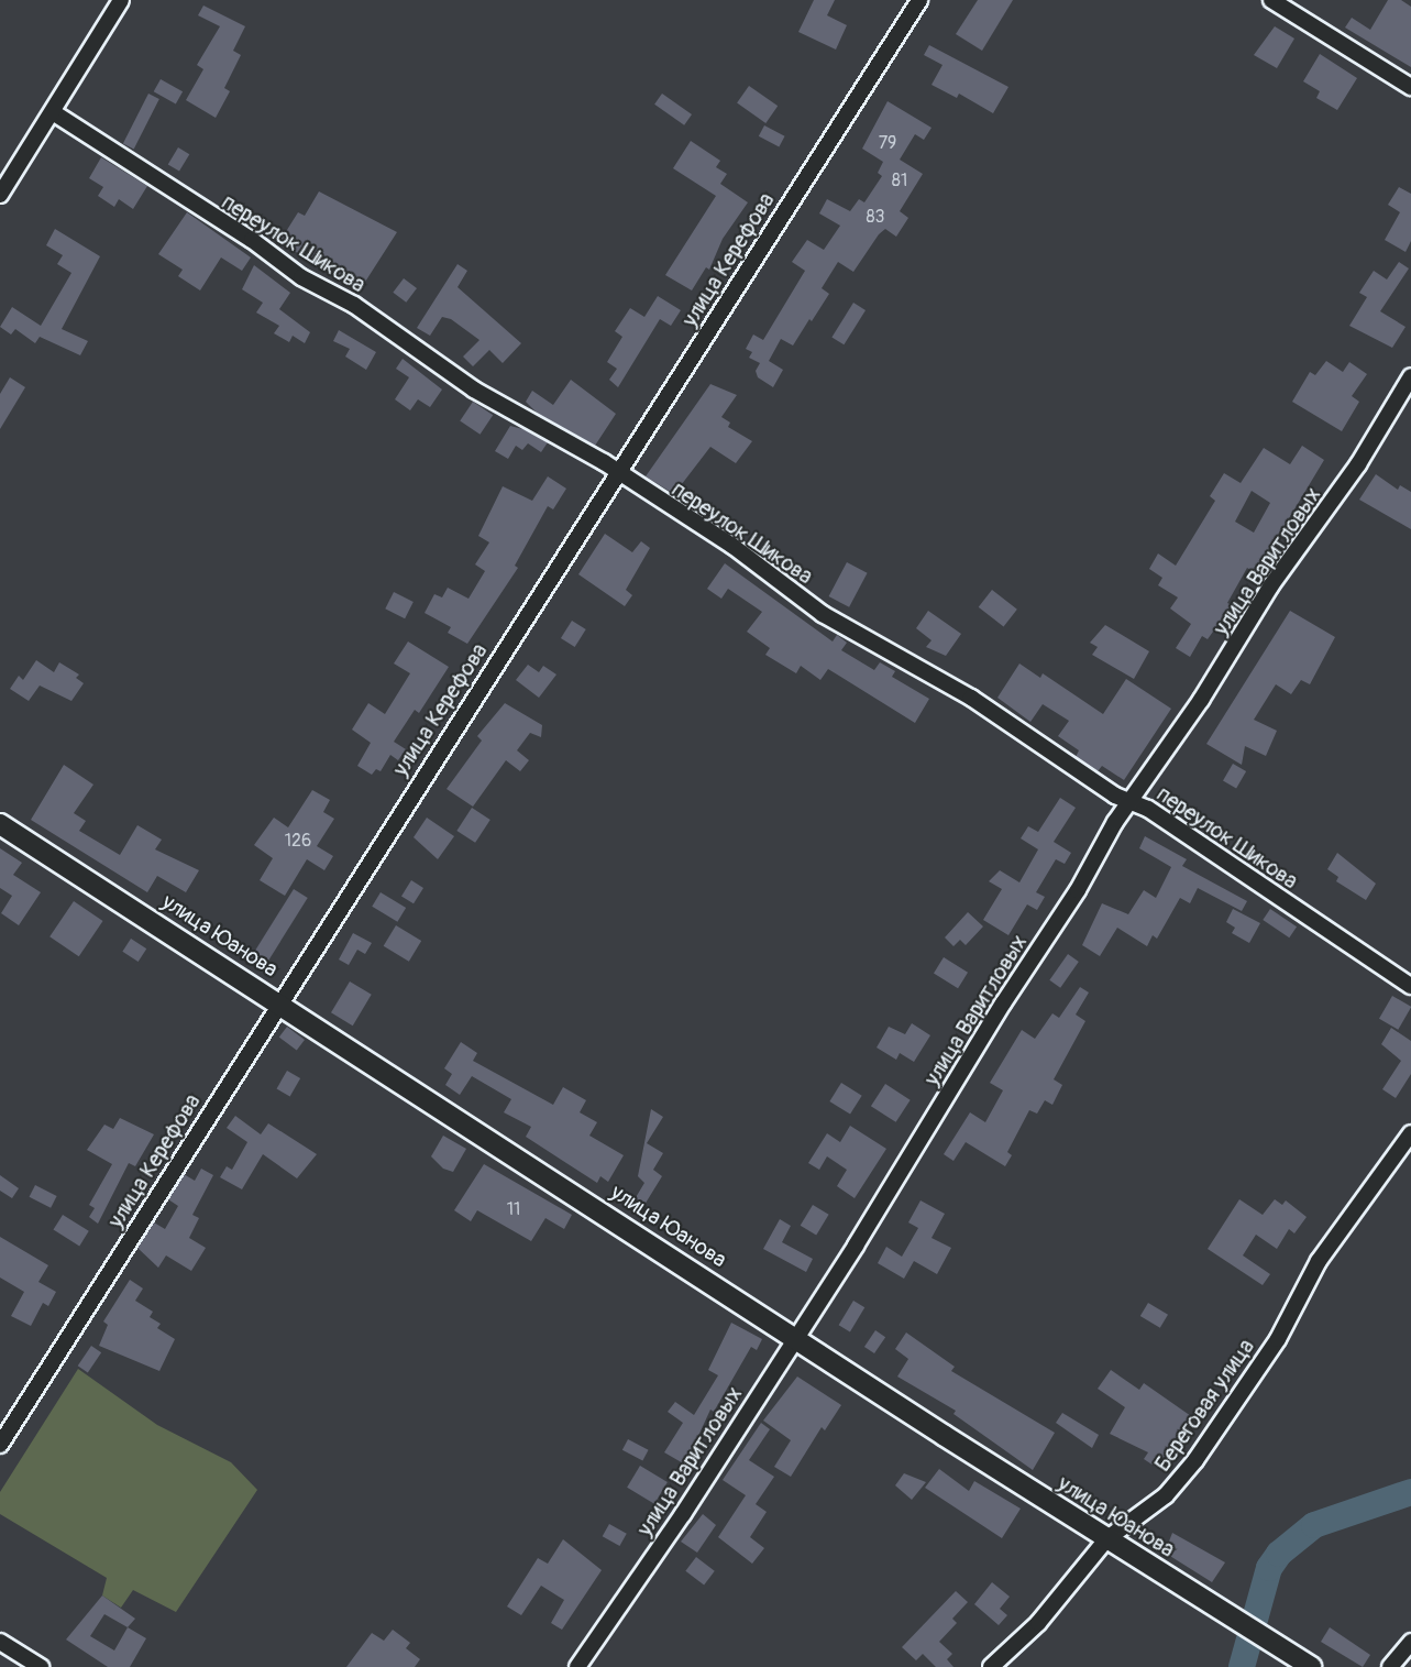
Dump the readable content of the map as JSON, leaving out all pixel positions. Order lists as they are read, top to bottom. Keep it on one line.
{"streets":{"street":["переулок Шикова","улица Керефова","улица Варитловых","улица Юанова","Береговая улица"]},"crossings":[["переулок Шикова","улица Керефова"],["переулок Шикова","улица Варитловых"],["улица Керефова","улица Юанова"],["улица Варитловых","улица Юанова"],["улица Юанова","Береговая улица"]],"house_numbers":["79","81","83","126","11"]}
